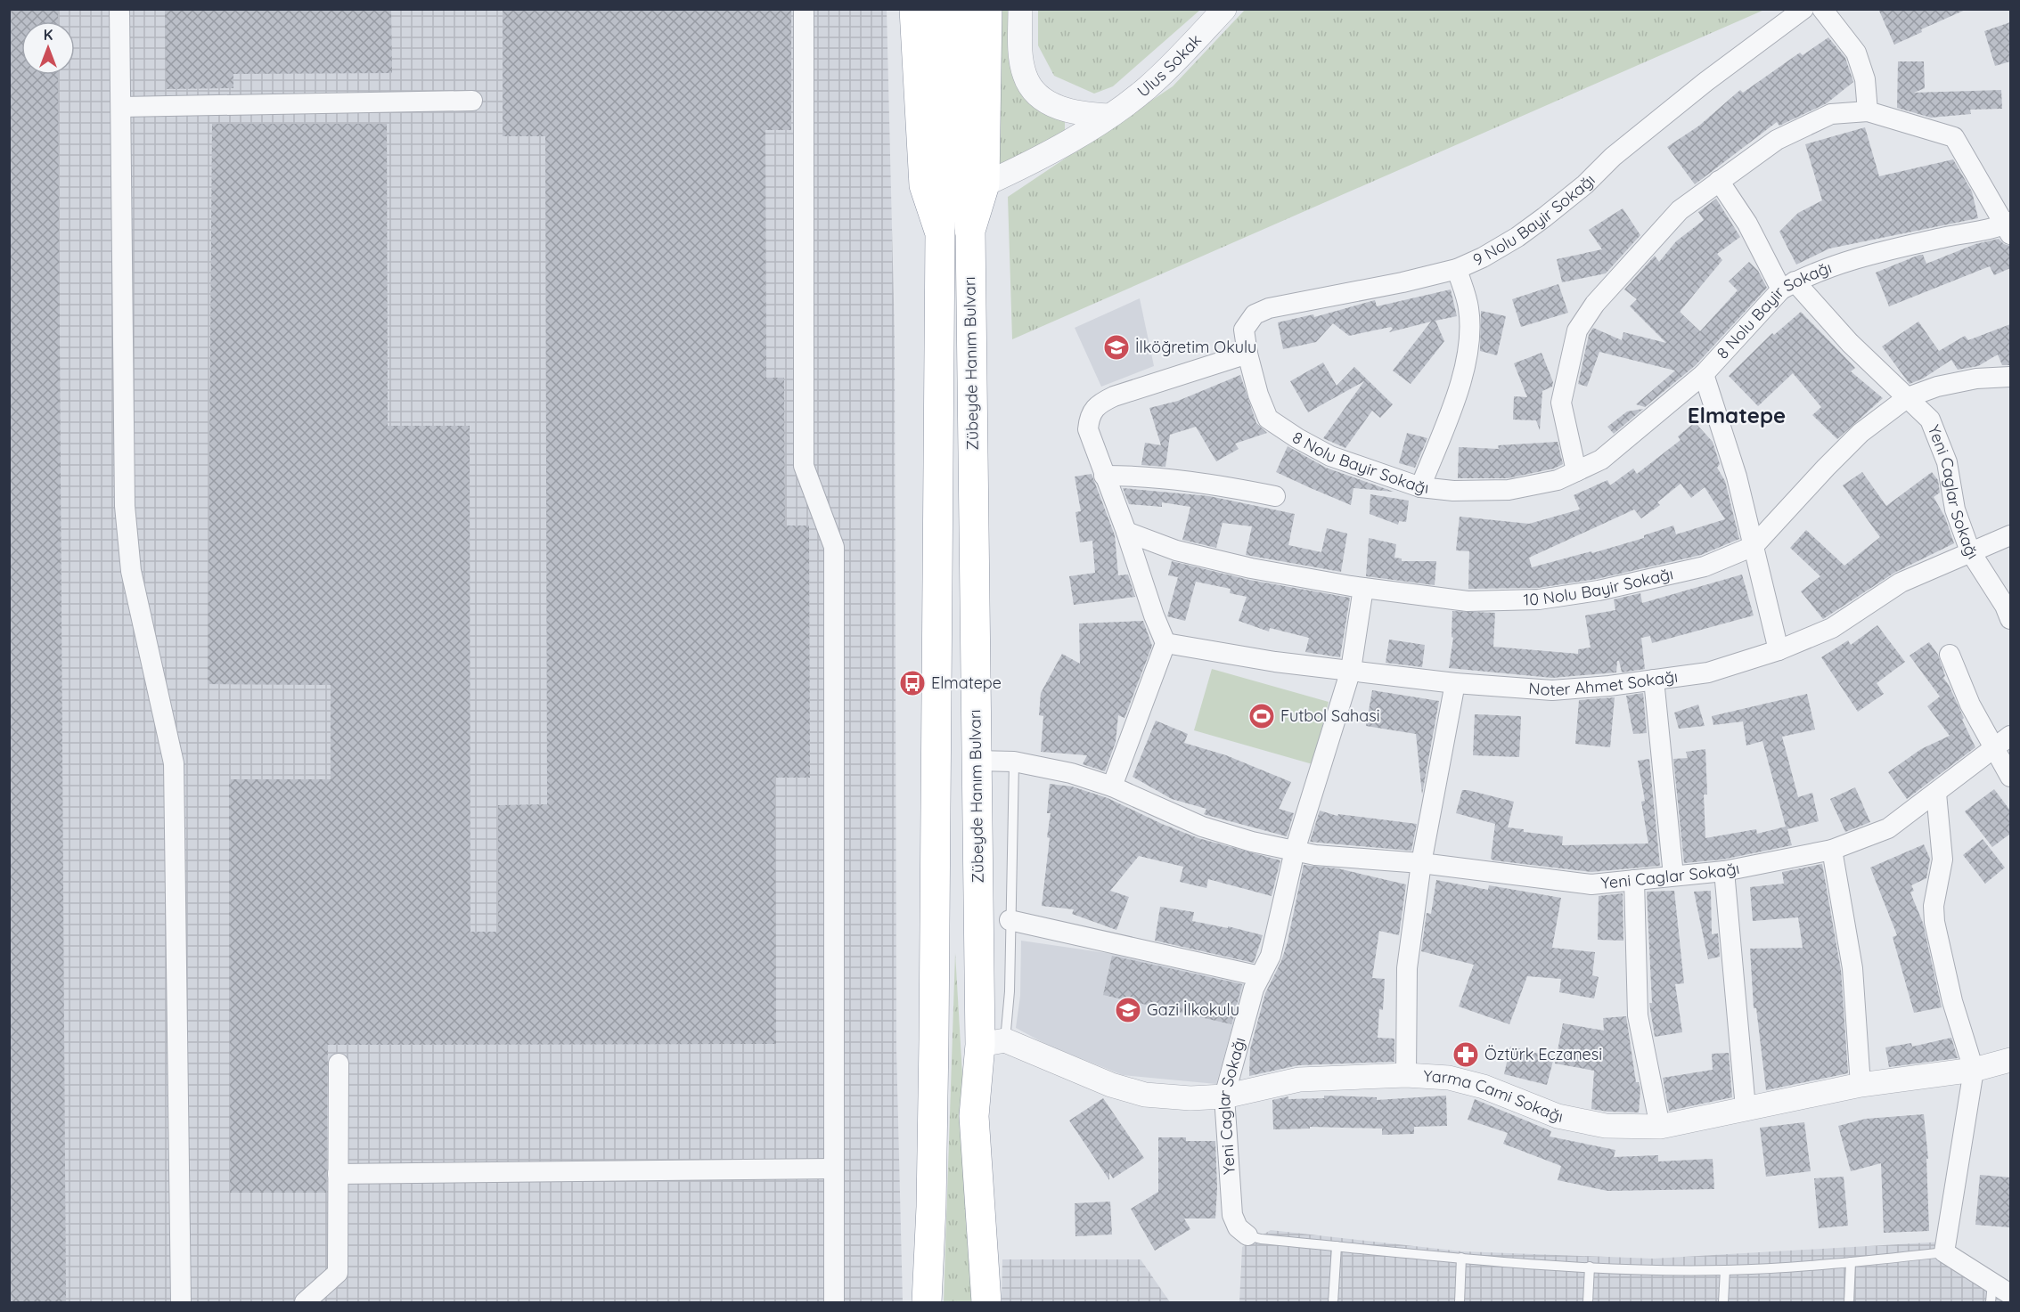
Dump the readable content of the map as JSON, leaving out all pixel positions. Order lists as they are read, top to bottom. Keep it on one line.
{"streets":{"main road":["Zübeyde Hanım Bulvarı"],"street":["Ulus Sokak","9 Nolu Bayir Sokağı","8 Nolu Bayir Sokağı","Yeni Caglar Sokağı","10 Nolu Bayir Sokağı","Noter Ahmet Sokağı","Yarma Cami Sokağı"]},"crossings":[["9 Nolu Bayir Sokağı","8 Nolu Bayir Sokağı"],["8 Nolu Bayir Sokağı","Yeni Caglar Sokağı"],["Zübeyde Hanım Bulvarı","Yarma Cami Sokağı"],["Yeni Caglar Sokağı","10 Nolu Bayir Sokağı"],["Yeni Caglar Sokağı","Noter Ahmet Sokağı"],["Yeni Caglar Sokağı","Yarma Cami Sokağı"]],"districts":["Elmatepe"],"places":{"school or university":["İlköğretim Okulu","Gazi İlkokulu"],"bus stop":["Elmatepe"],"sports":["Futbol Sahasi"],"pharmacy":["Öztürk Eczanesi"]},"north":"top"}
